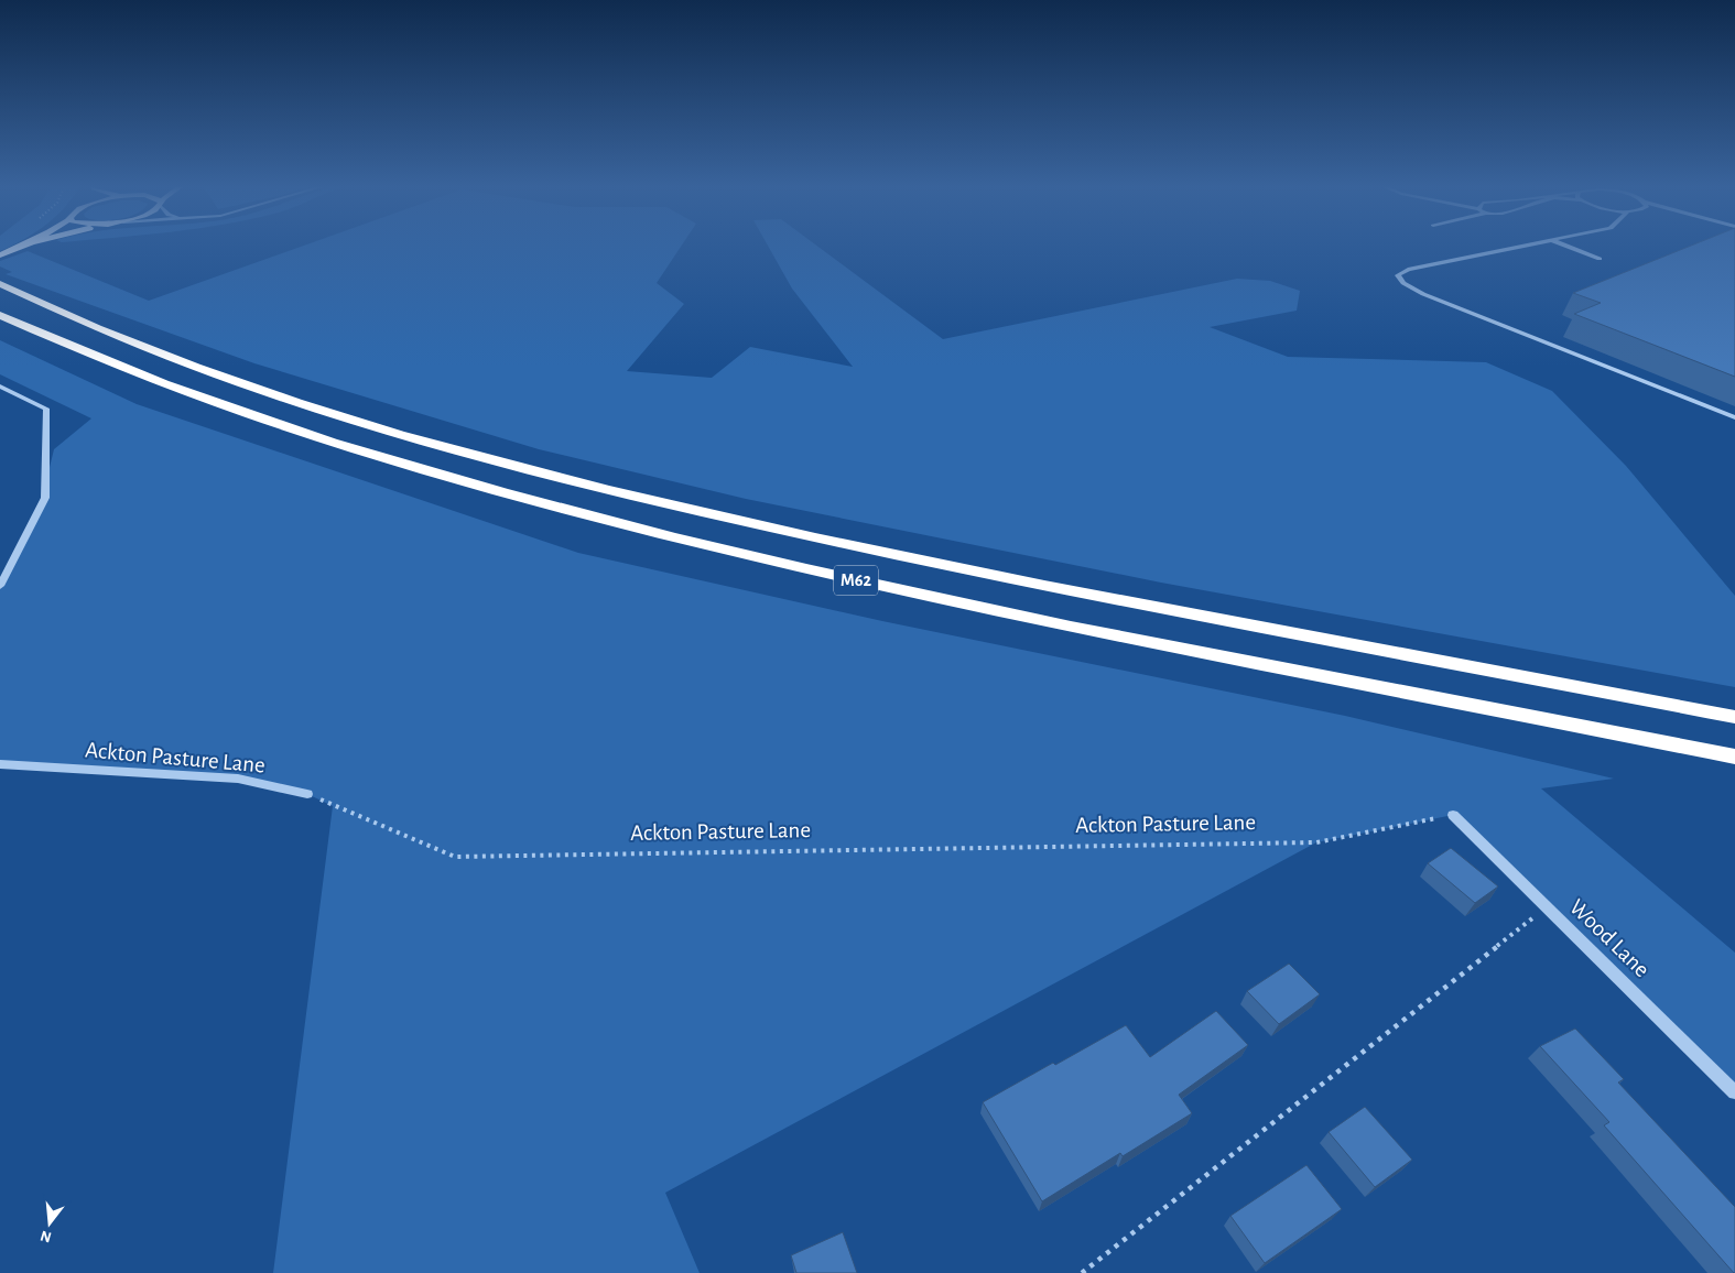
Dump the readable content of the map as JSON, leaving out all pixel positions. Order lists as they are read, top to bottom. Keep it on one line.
{"streets":{"highway":["M62"],"street":["Ackton Pasture Lane","Wood Lane"]},"crossings":[["Ackton Pasture Lane","Wood Lane"]],"north":"bottom"}
